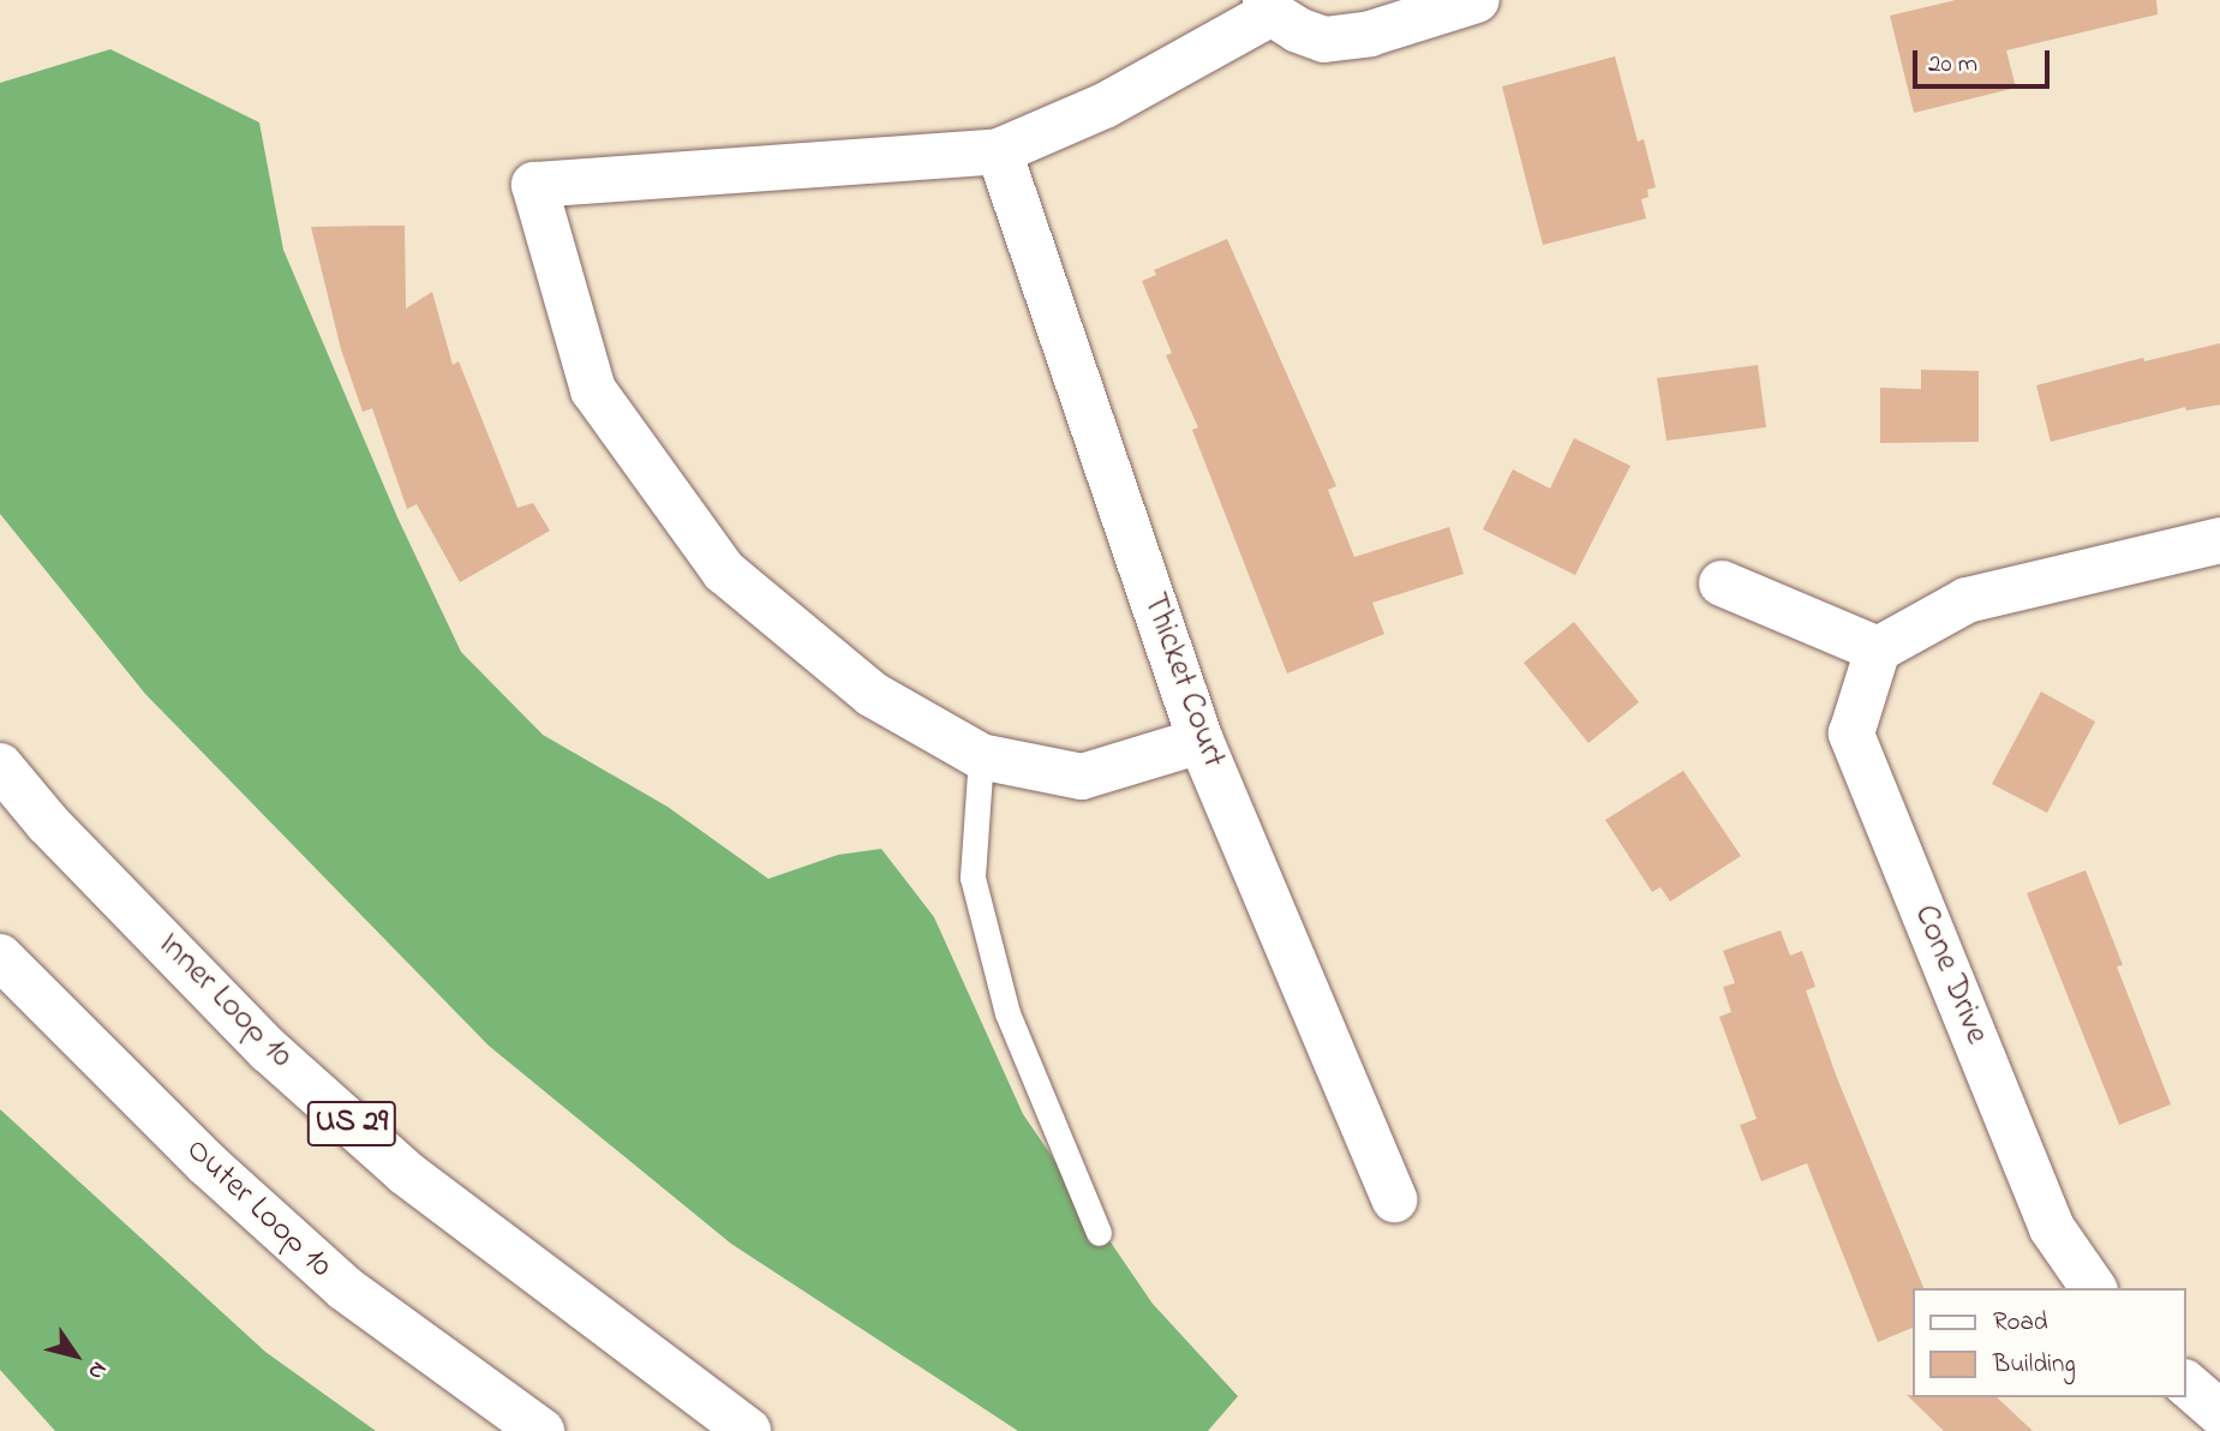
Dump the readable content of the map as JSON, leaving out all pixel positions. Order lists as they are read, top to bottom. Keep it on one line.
{"streets":{"main road":["Thicket Court","Cone Drive","Inner Loop 10","US 29","Outer Loop 10"]},"legend":["Road","Building"],"scale_bar":"20 m","north":"bottom right"}
